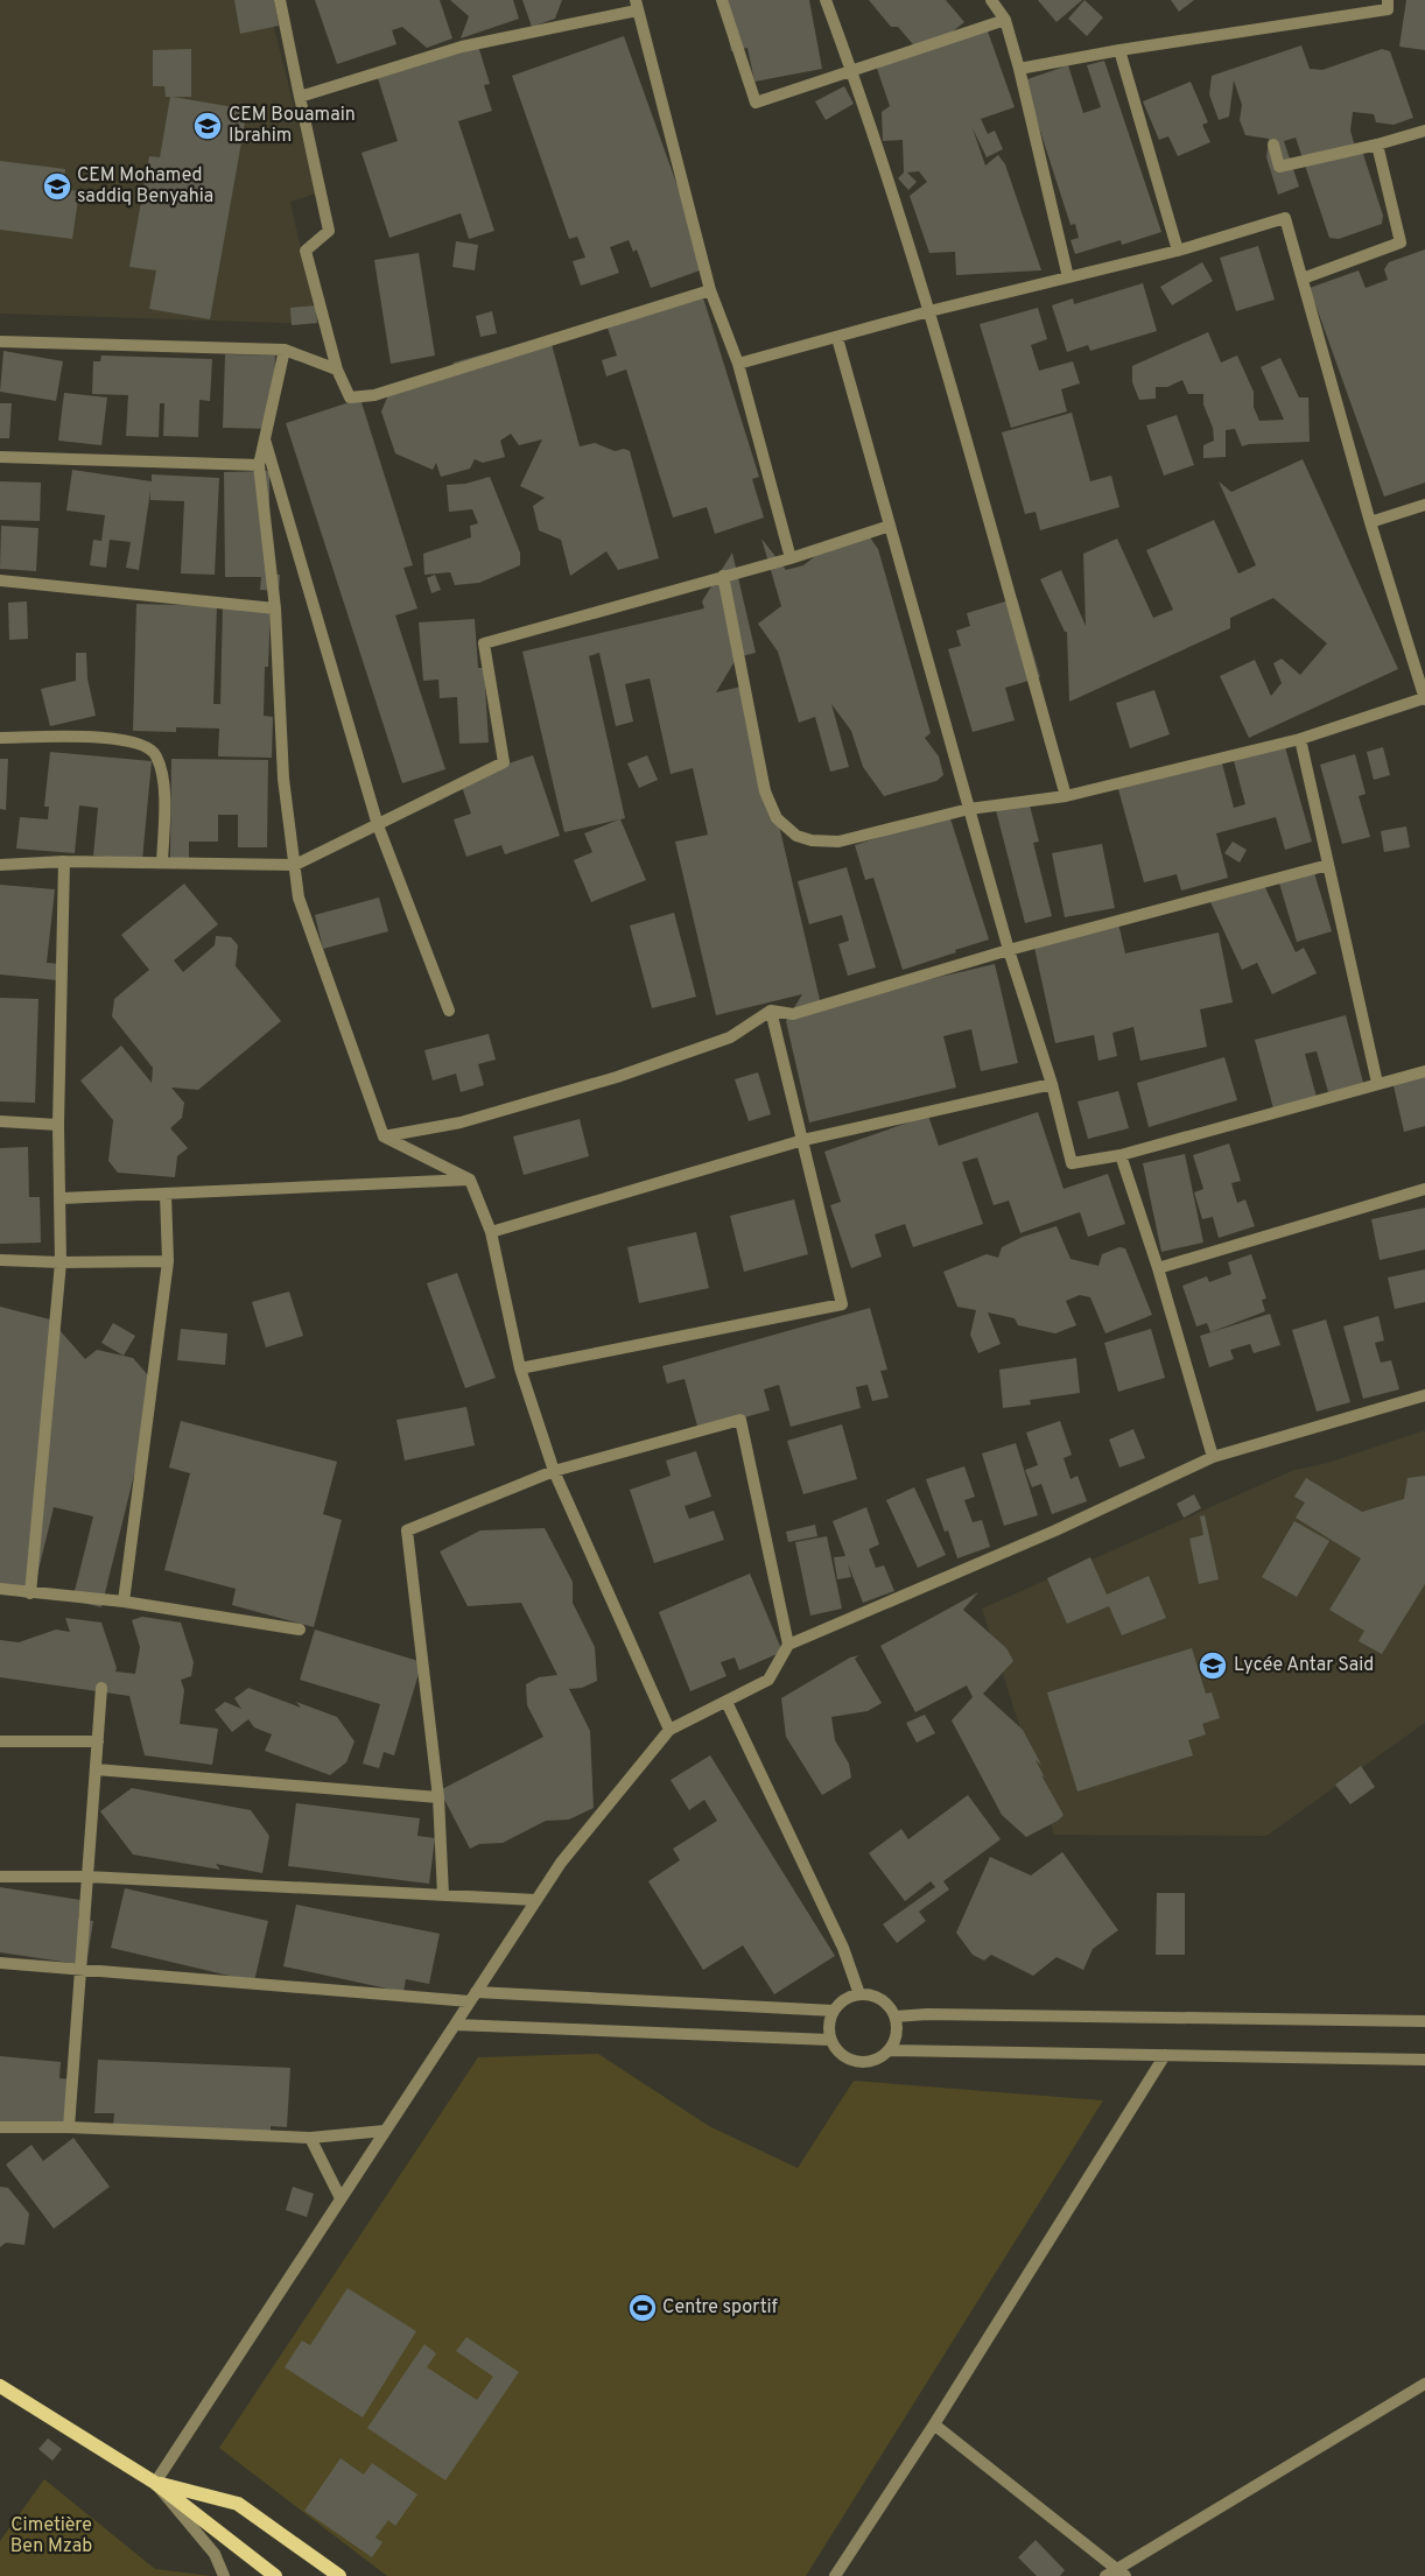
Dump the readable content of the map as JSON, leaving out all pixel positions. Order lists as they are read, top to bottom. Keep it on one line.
{"parks":["Cimetière Ben Mzab"],"places":{"school or university":["CEM Bouamain Ibrahim","CEM Mohamed saddiq Benyahia","Lycée Antar Said"],"sports":["Centre sportif"]}}
